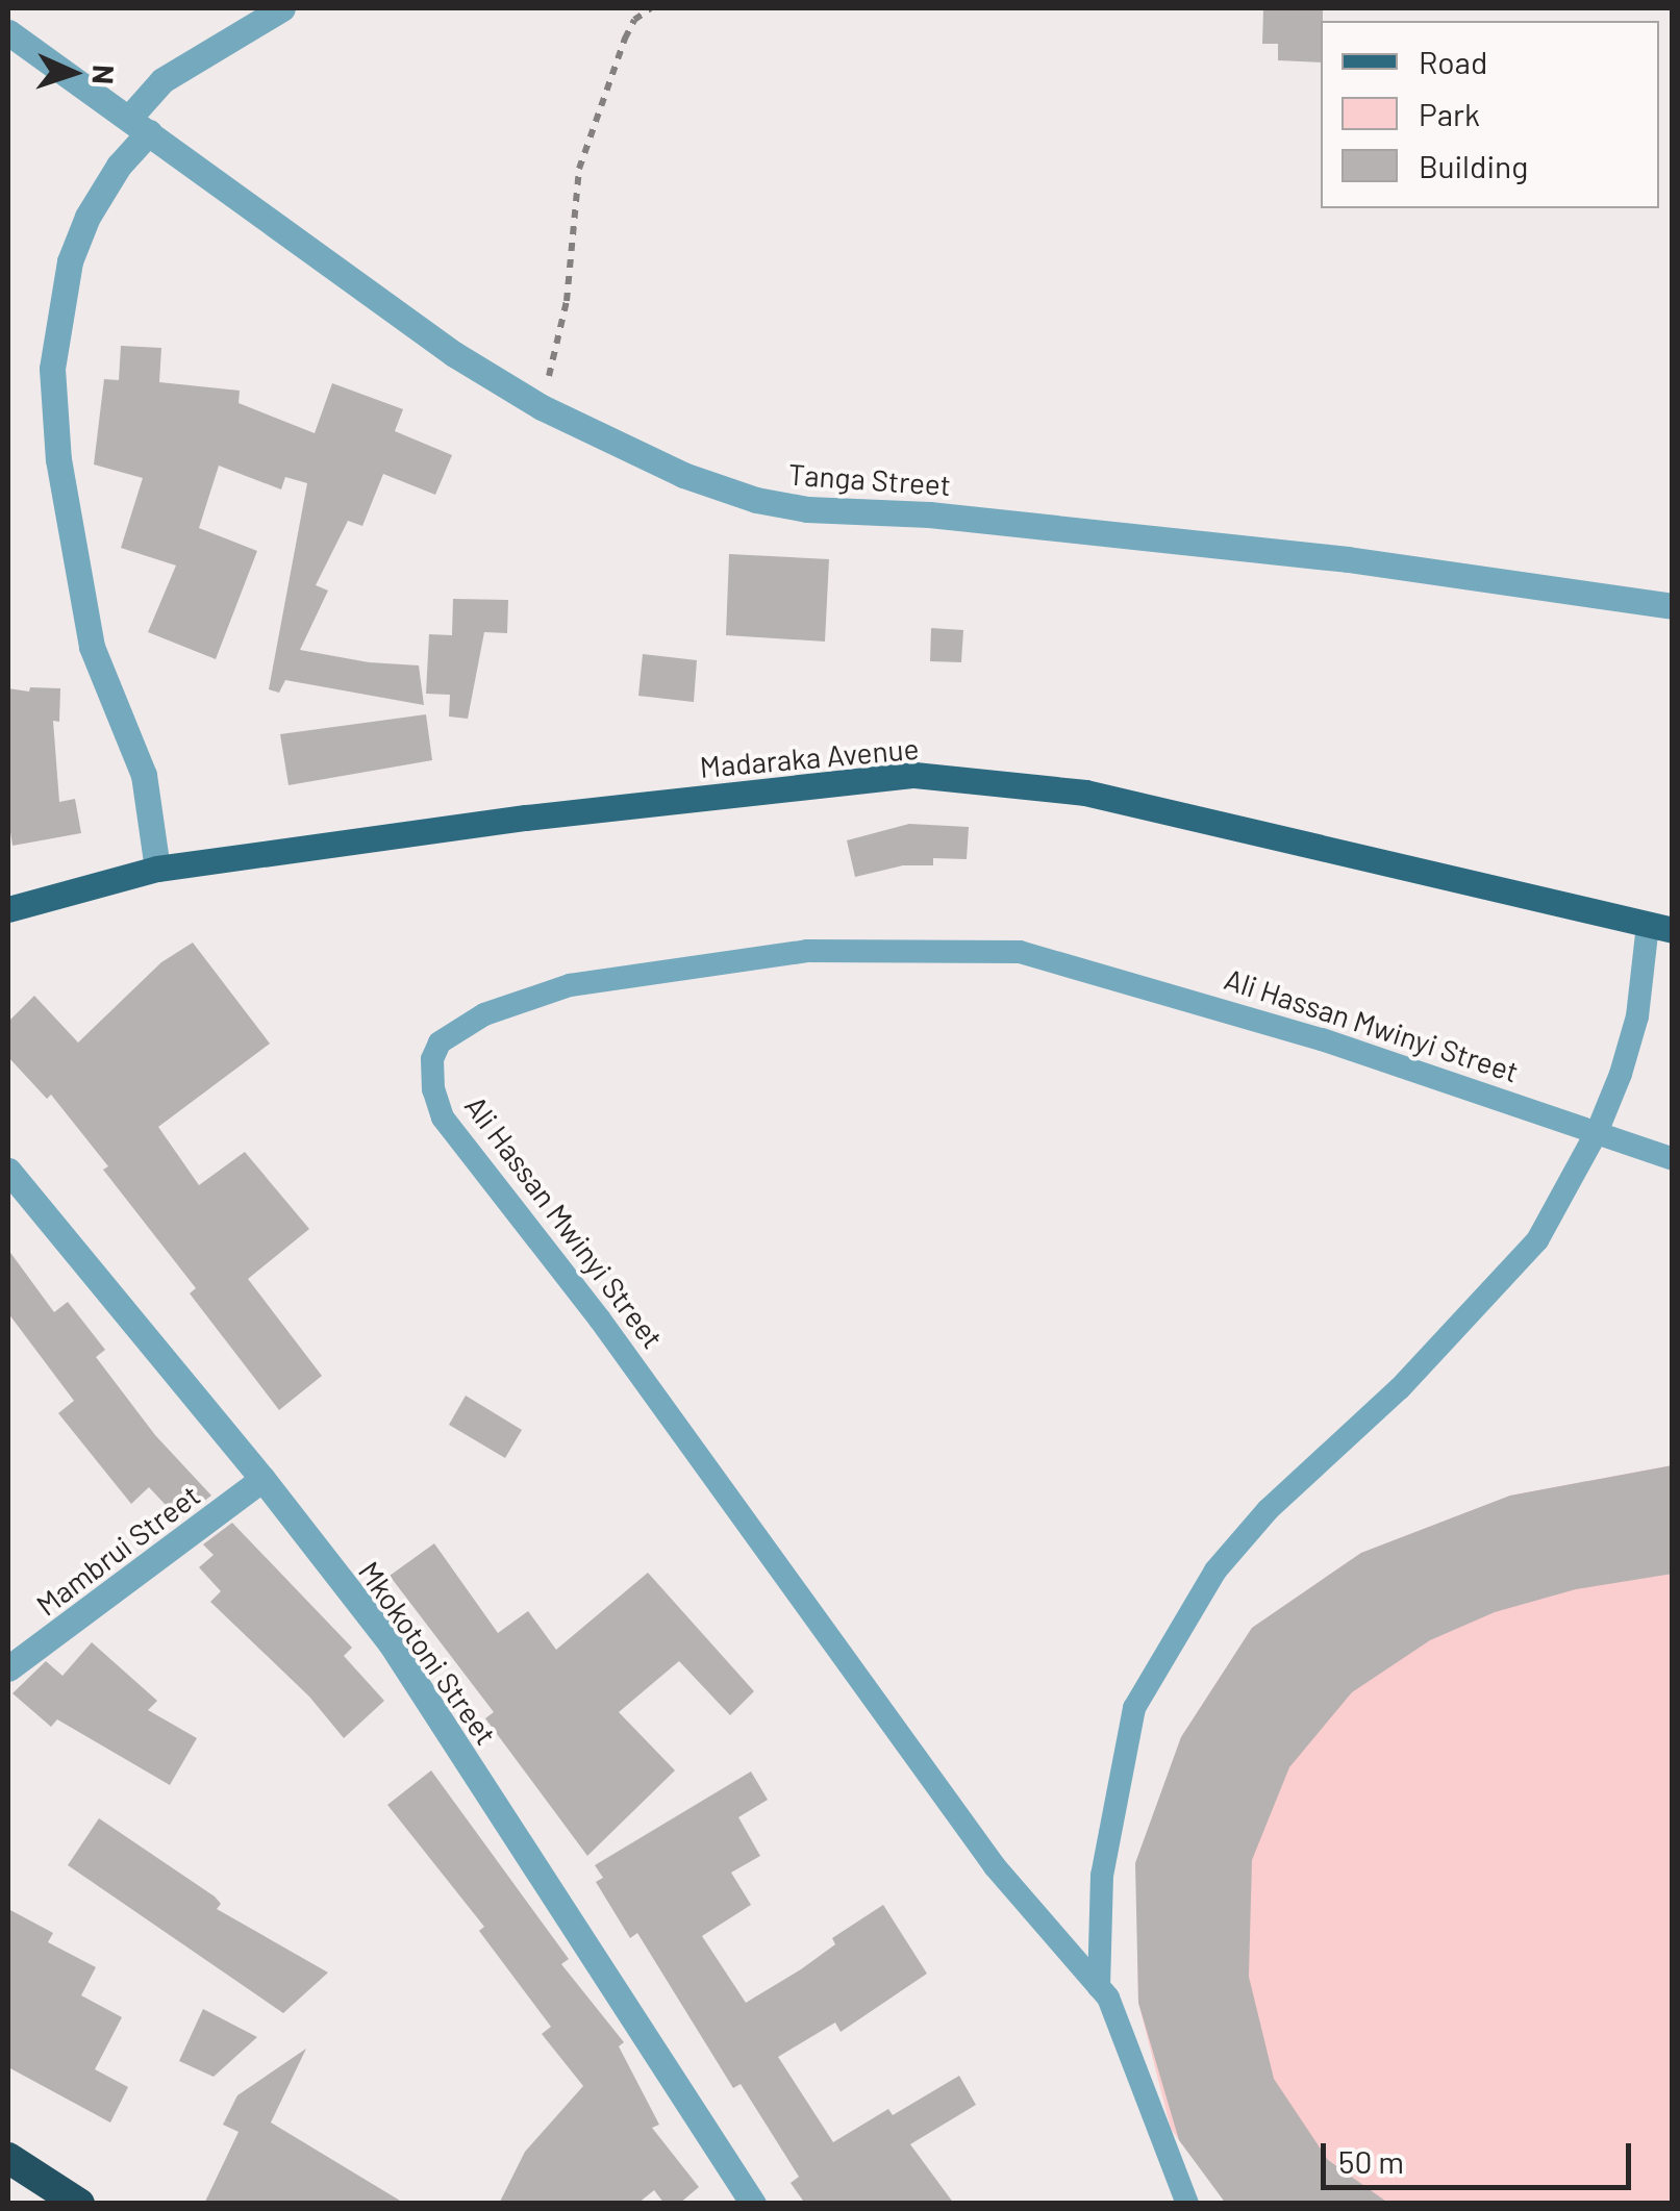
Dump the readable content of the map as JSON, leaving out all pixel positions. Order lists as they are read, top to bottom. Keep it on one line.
{"streets":{"main road":["Madaraka Avenue"],"street":["Tanga Street","Mambrui Street","Mkokotoni Street"],"lane":["Ali Hassan Mwinyi Street"]},"crossings":[["Madaraka Avenue","Ali Hassan Mwinyi Street"],["Mambrui Street","Mkokotoni Street"]],"legend":["Road","Park","Building"],"scale_bar":"50 m","north":"right"}
